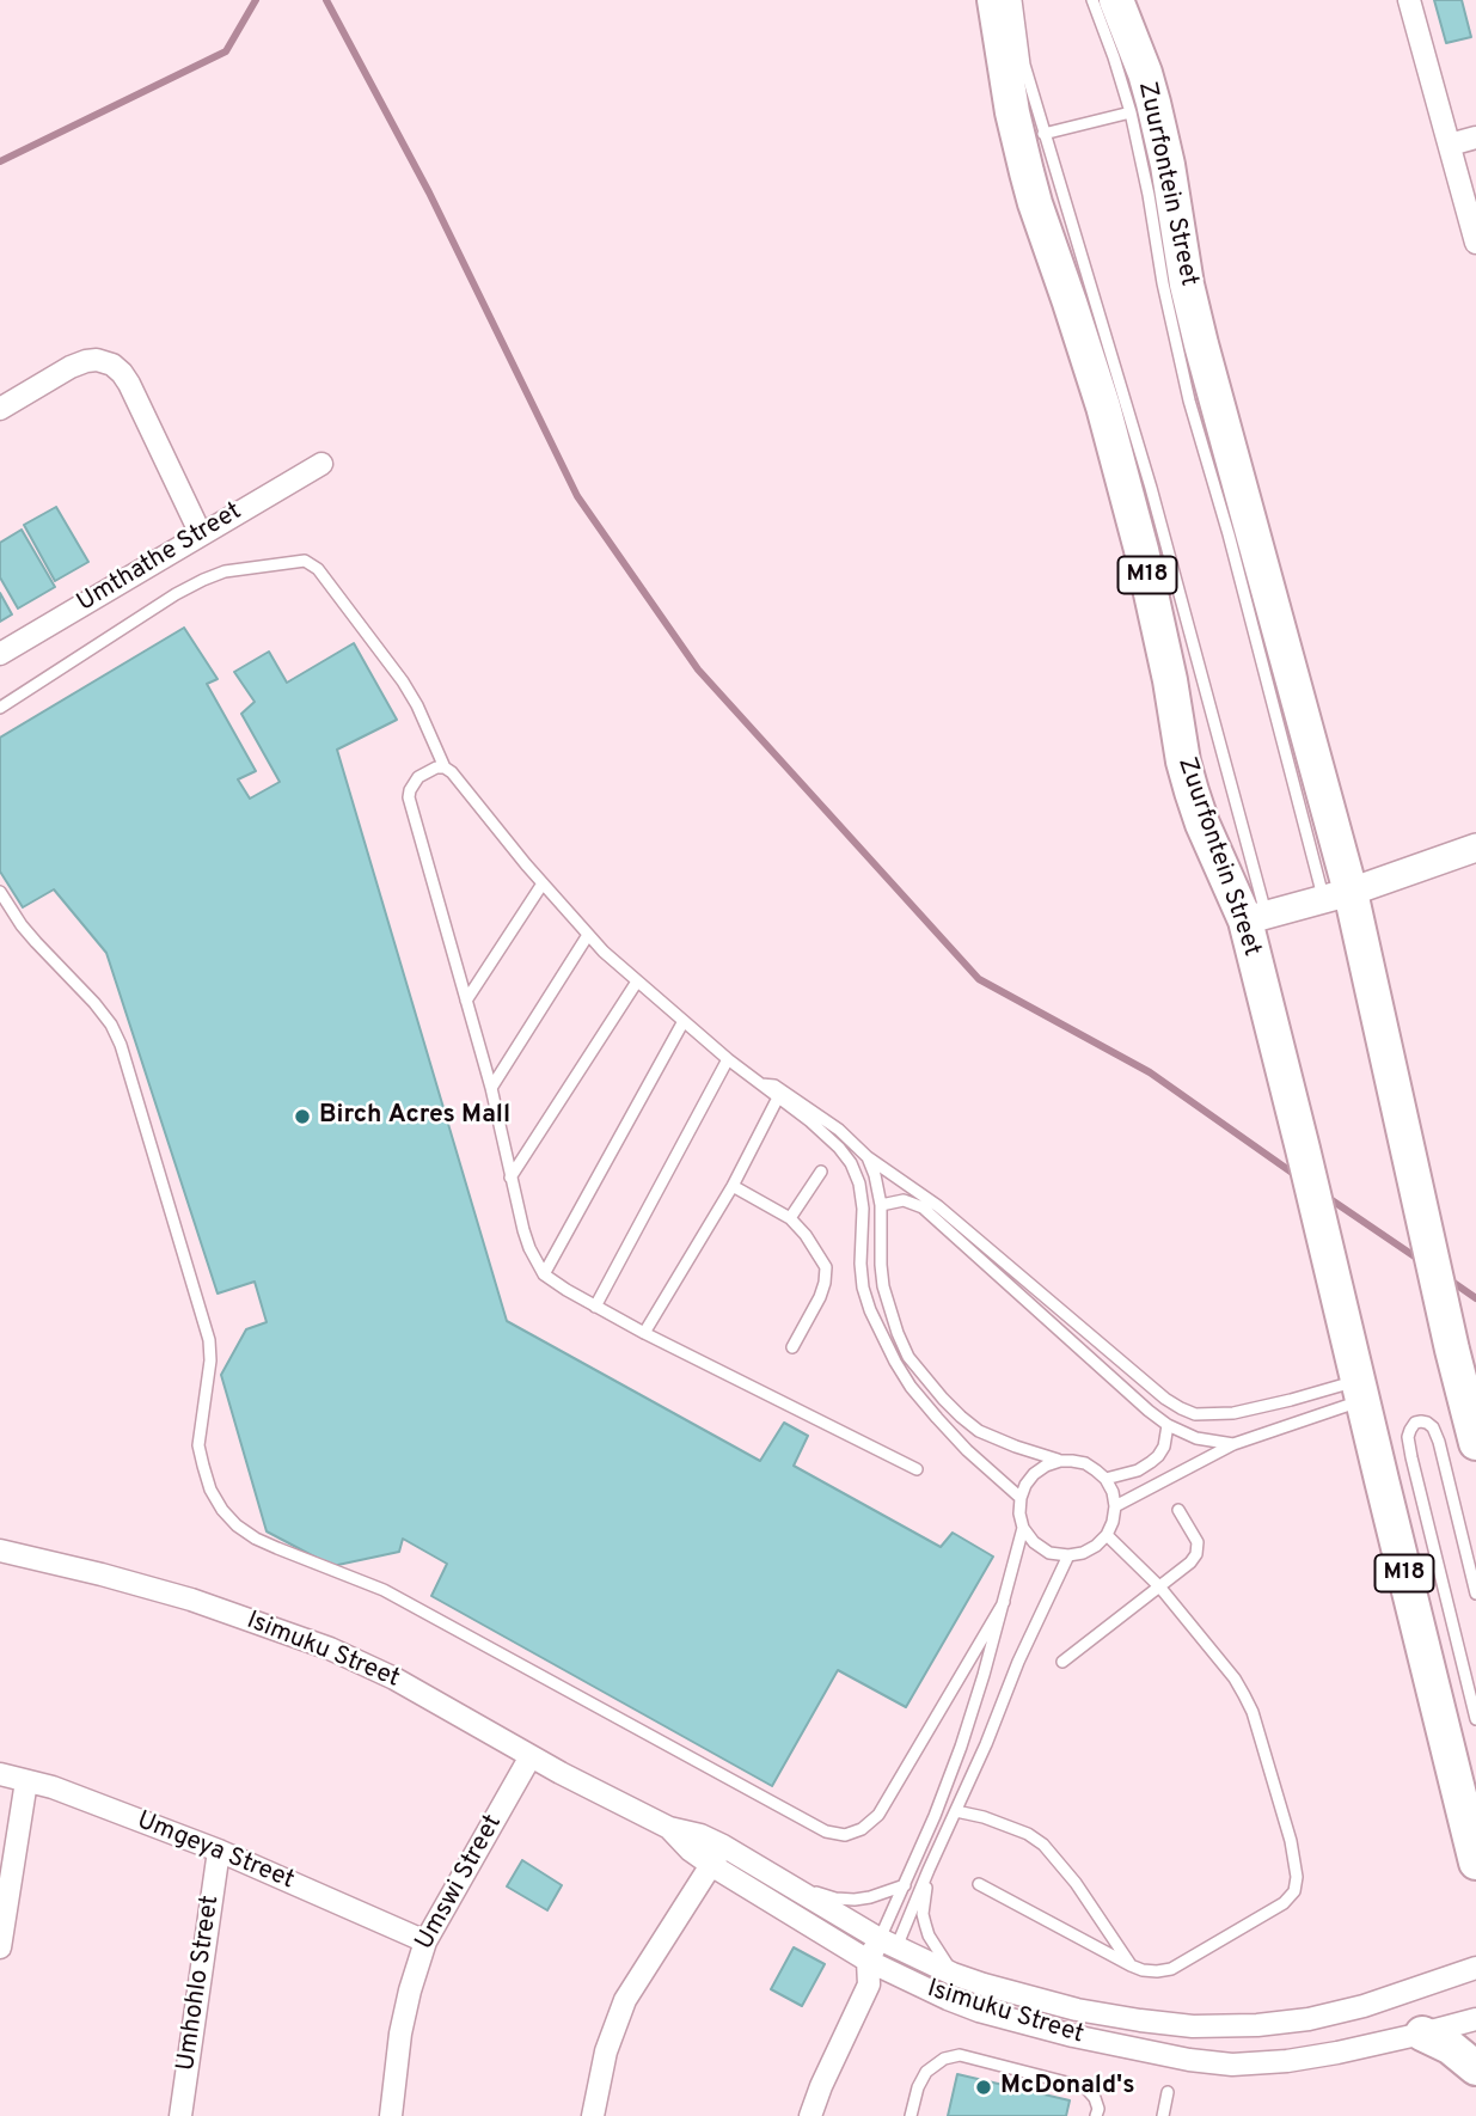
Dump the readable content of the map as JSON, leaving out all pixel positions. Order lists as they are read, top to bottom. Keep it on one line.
{"streets":{"main road":["Zuurfontein Street","M18"],"street":["Umthathe Street","Isimuku Street","Umgeya Street","Umswi Street","Umhohlo Street"]},"crossings":[["Isimuku Street","Umswi Street"],["Umgeya Street","Umswi Street"],["Umgeya Street","Umhohlo Street"]],"places":["Birch Acres Mall","McDonald's"]}
